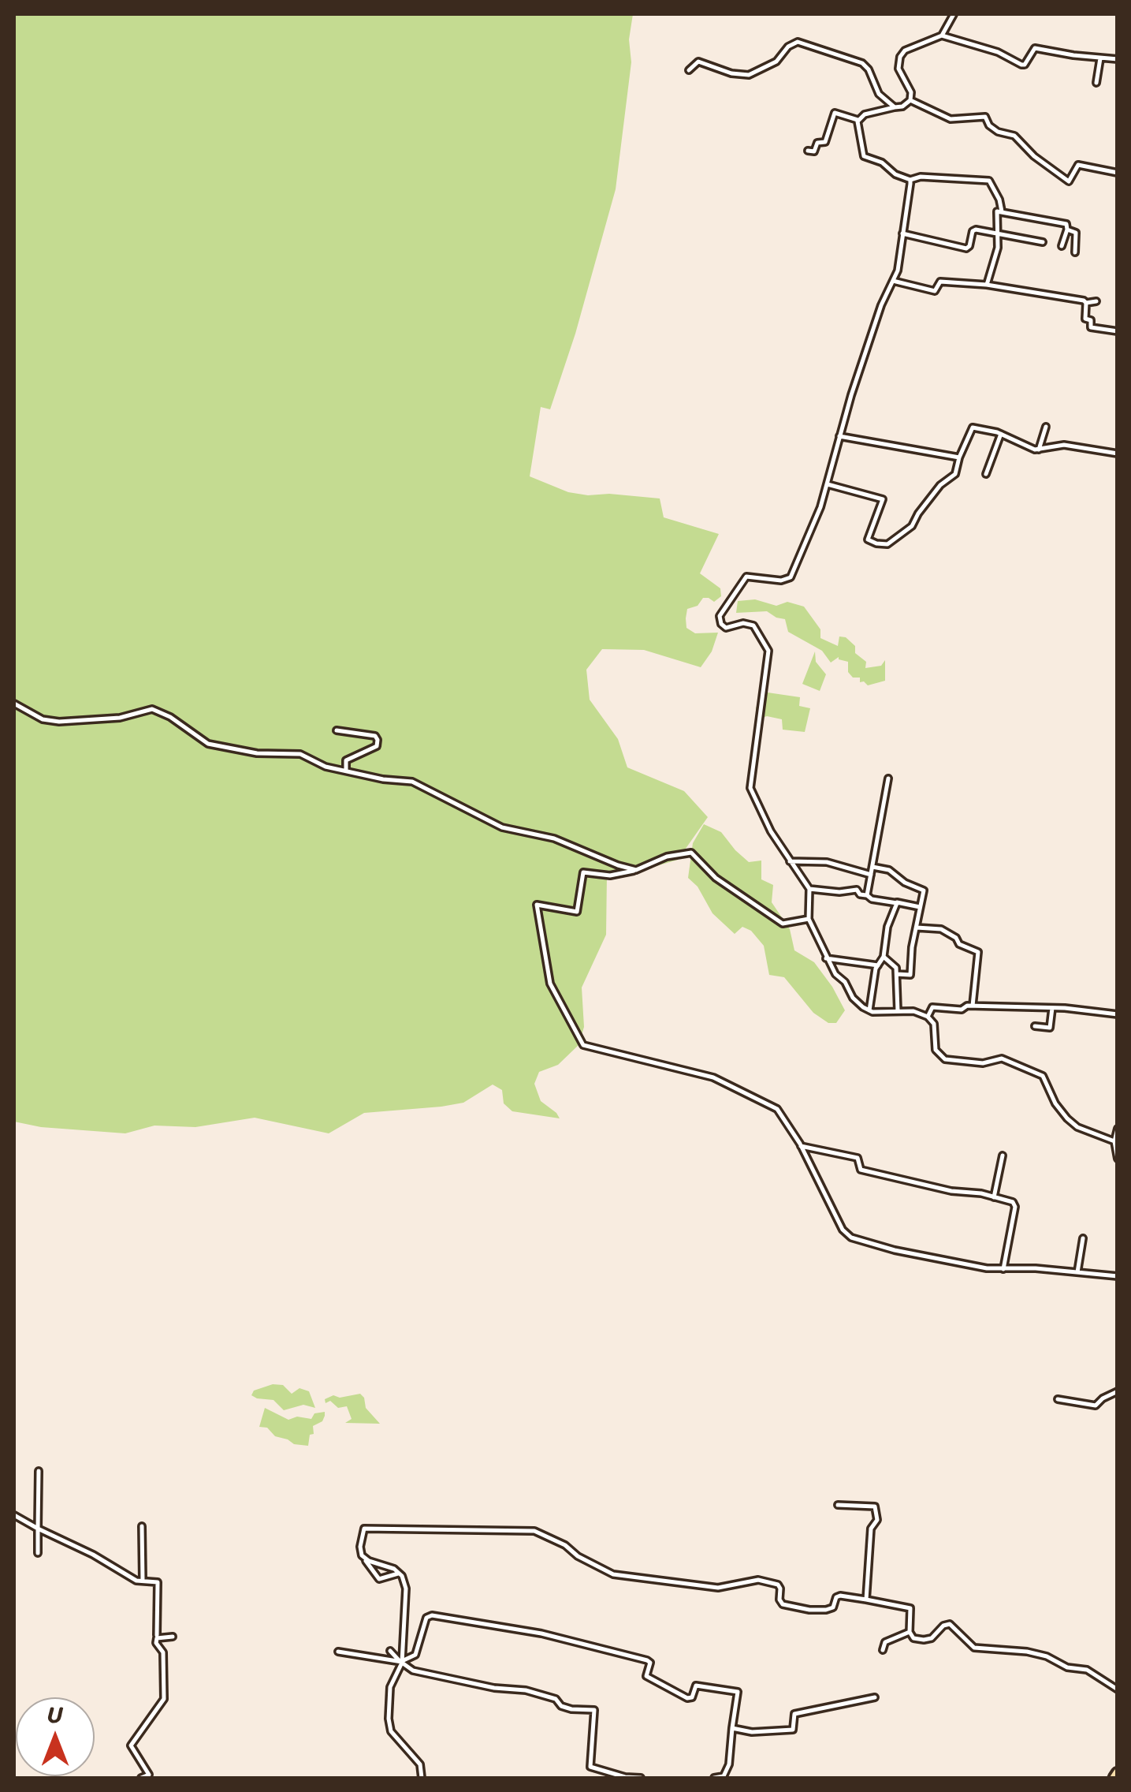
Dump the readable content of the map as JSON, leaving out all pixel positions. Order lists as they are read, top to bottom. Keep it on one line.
{"north":"top"}
